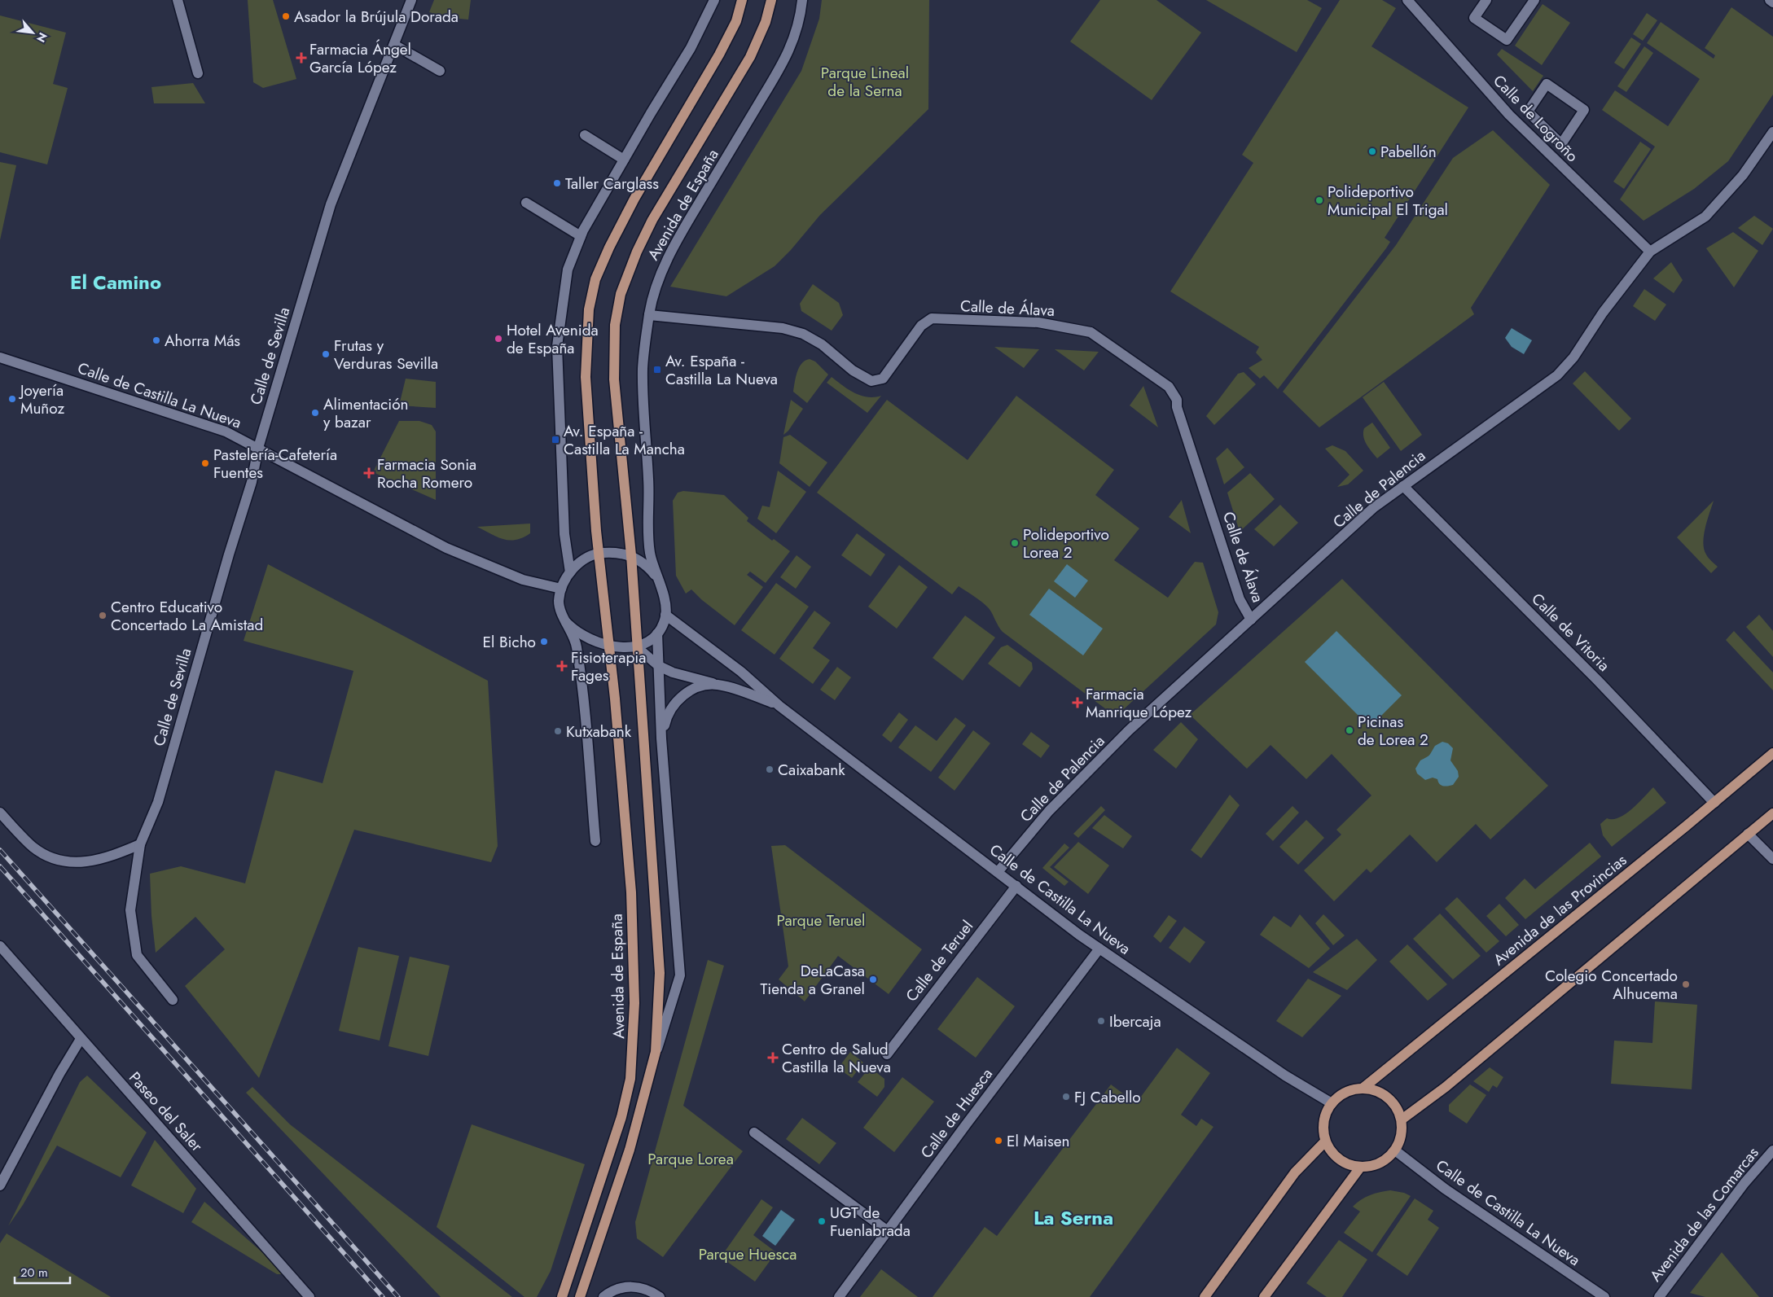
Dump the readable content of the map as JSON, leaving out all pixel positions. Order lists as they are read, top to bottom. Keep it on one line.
{"streets":{"main road":["Avenida de España","Avenida de las Provincias"],"street":["Calle de Logroño","Calle de Álava","Calle de Sevilla","Calle de Castilla La Nueva","Calle de Palencia","Calle de Vitoria","Calle de Teruel","Paseo del Saler","Calle de Huesca","Avenida de las Comarcas"]},"crossings":[["Calle de Logroño","Calle de Palencia"],["Avenida de España","Calle de Álava"],["Avenida de España","Calle de Castilla La Nueva"],["Calle de Álava","Calle de Palencia"],["Calle de Sevilla","Calle de Castilla La Nueva"],["Calle de Castilla La Nueva","Calle de Palencia"],["Calle de Castilla La Nueva","Avenida de las Provincias"],["Calle de Castilla La Nueva","Calle de Teruel"],["Calle de Castilla La Nueva","Calle de Huesca"],["Calle de Palencia","Calle de Vitoria"],["Calle de Vitoria","Avenida de las Provincias"]],"districts":["El Camino","La Serna"],"parks":["Parque Lineal de la Serna","Parque Teruel","Parque Lorea","Parque Huesca"],"places":{"other":["Asador la Brújula Dorada","Pabellón","Taller Carglass","Polideportivo Municipal El Trigal","Hotel Avenida de España","Ahorra Más","Frutas y Verduras Sevilla","Joyería Muñoz","Alimentación y bazar","Pastelería-Cafetería Fuentes","Polideportivo Lorea 2","Centro Educativo Concertado La Amistad","El Bicho","Picinas de Lorea 2","Kutxabank","Caixabank","DeLaCasa Tienda a Granel","Colegio Concertado Alhucema","Ibercaja","FJ Cabello","El Maisen","UGT de Fuenlabrada"],"health":["Farmacia Ángel García López","Farmacia Sonia Rocha Romero","Fisioterapia Fages","Farmacia Manrique López","Centro de Salud Castilla la Nueva"],"transit":["Av. España - Castilla La Nueva","Av. España - Castilla La Mancha"]},"scale_bar":"20 m","north":"bottom right"}
